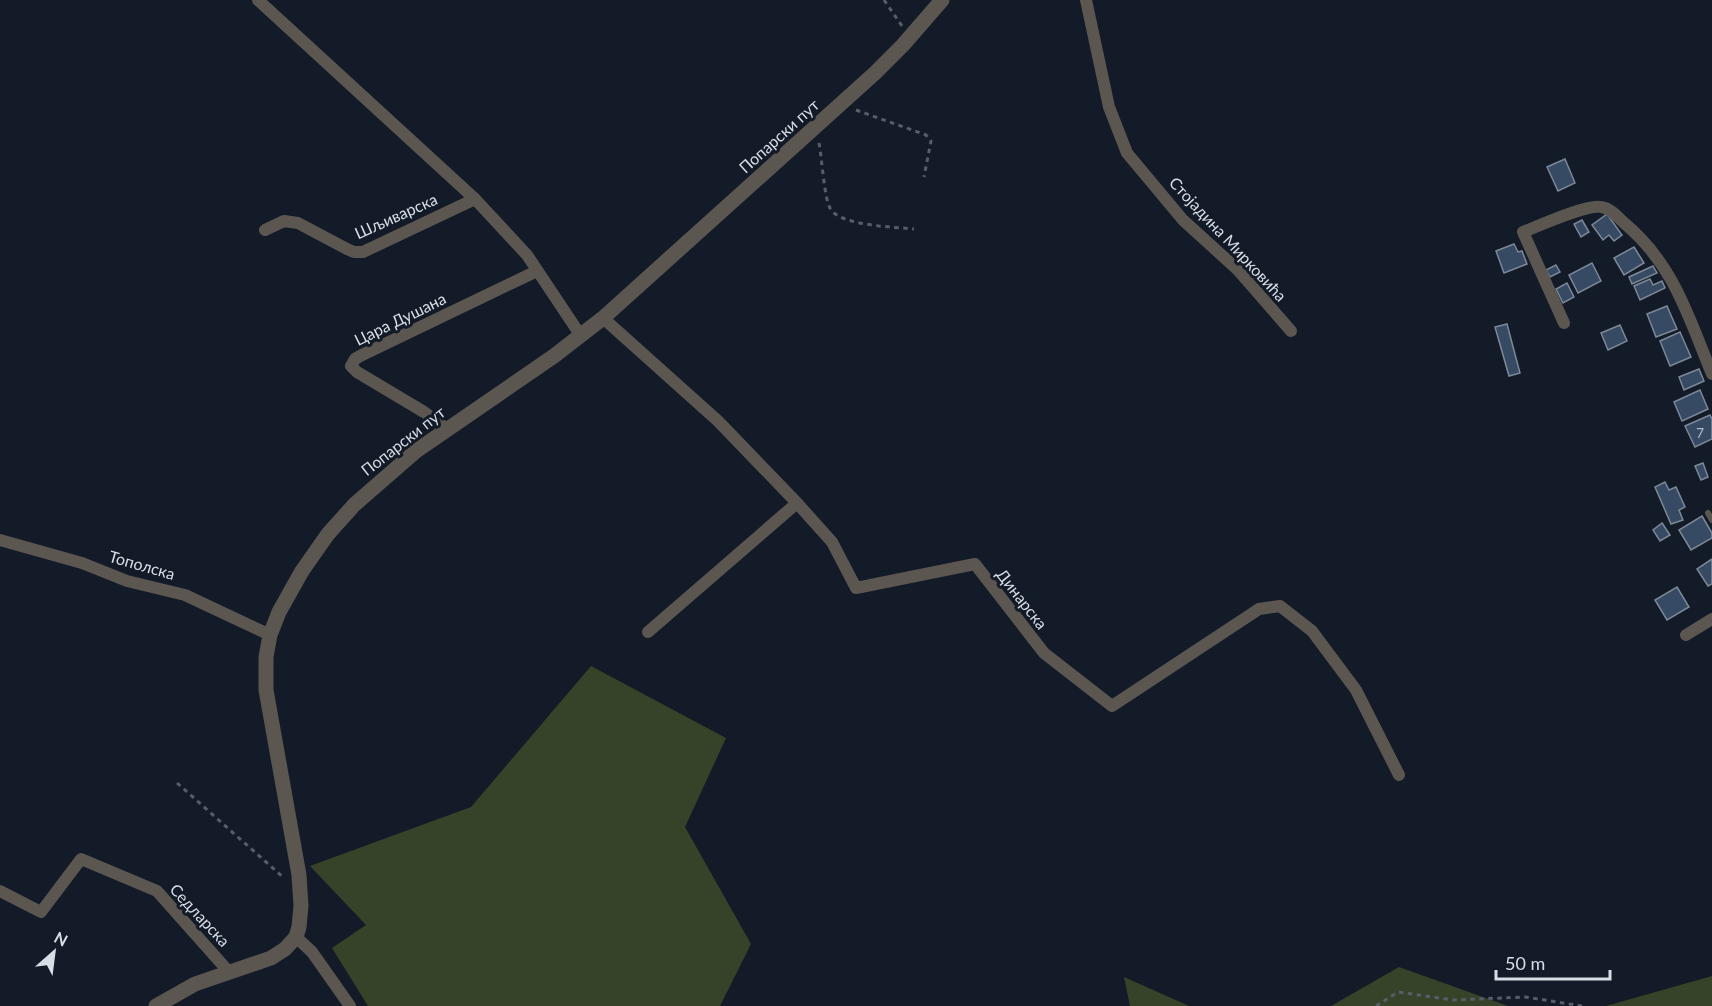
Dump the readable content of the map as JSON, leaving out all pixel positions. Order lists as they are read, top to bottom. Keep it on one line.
{"streets":{"street":["Попарски пут","Шљиварска","Стојадина Мирковића","Цара Душана","Тополска","Динарска","Седларска"]},"crossings":[["Попарски пут","Цара Душана"],["Попарски пут","Тополска"],["Попарски пут","Динарска"]],"house_numbers":["7"],"scale_bar":"50 m","north":"top right"}
